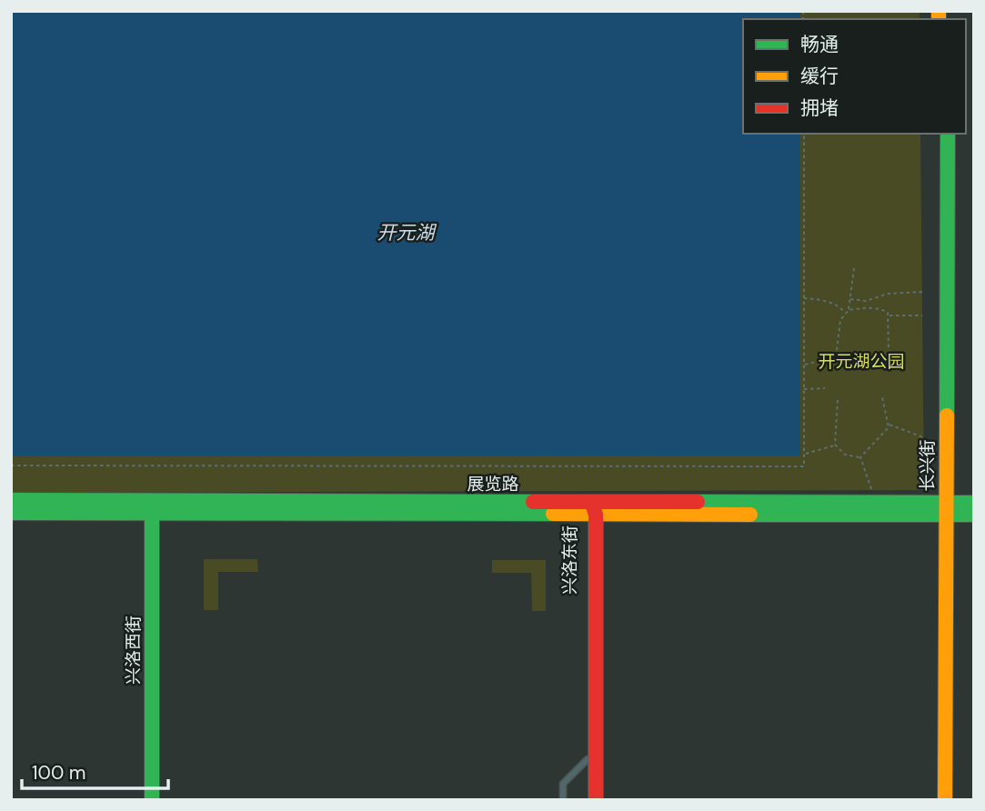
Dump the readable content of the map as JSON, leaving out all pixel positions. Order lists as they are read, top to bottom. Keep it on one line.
{"streets":{"street":["长兴街","展览路","兴洛东街","兴洛西街"]},"crossings":[["长兴街","展览路"],["展览路","兴洛东街"],["展览路","兴洛西街"]],"water":["开元湖"],"parks":["开元湖公园"],"legend":["畅通","缓行","拥堵"],"scale_bar":"100 m"}
